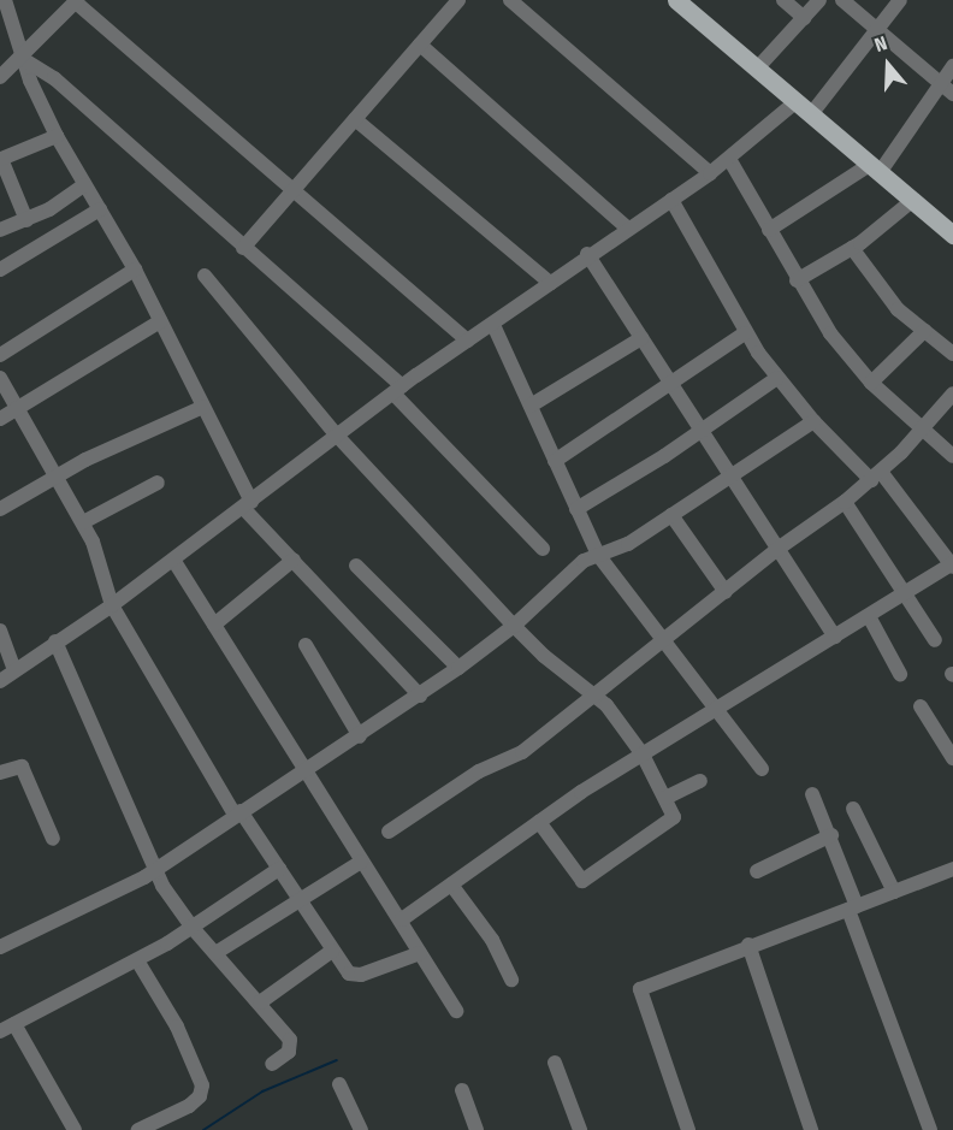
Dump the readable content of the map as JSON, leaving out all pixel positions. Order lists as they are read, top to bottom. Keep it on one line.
{"north":"top"}
